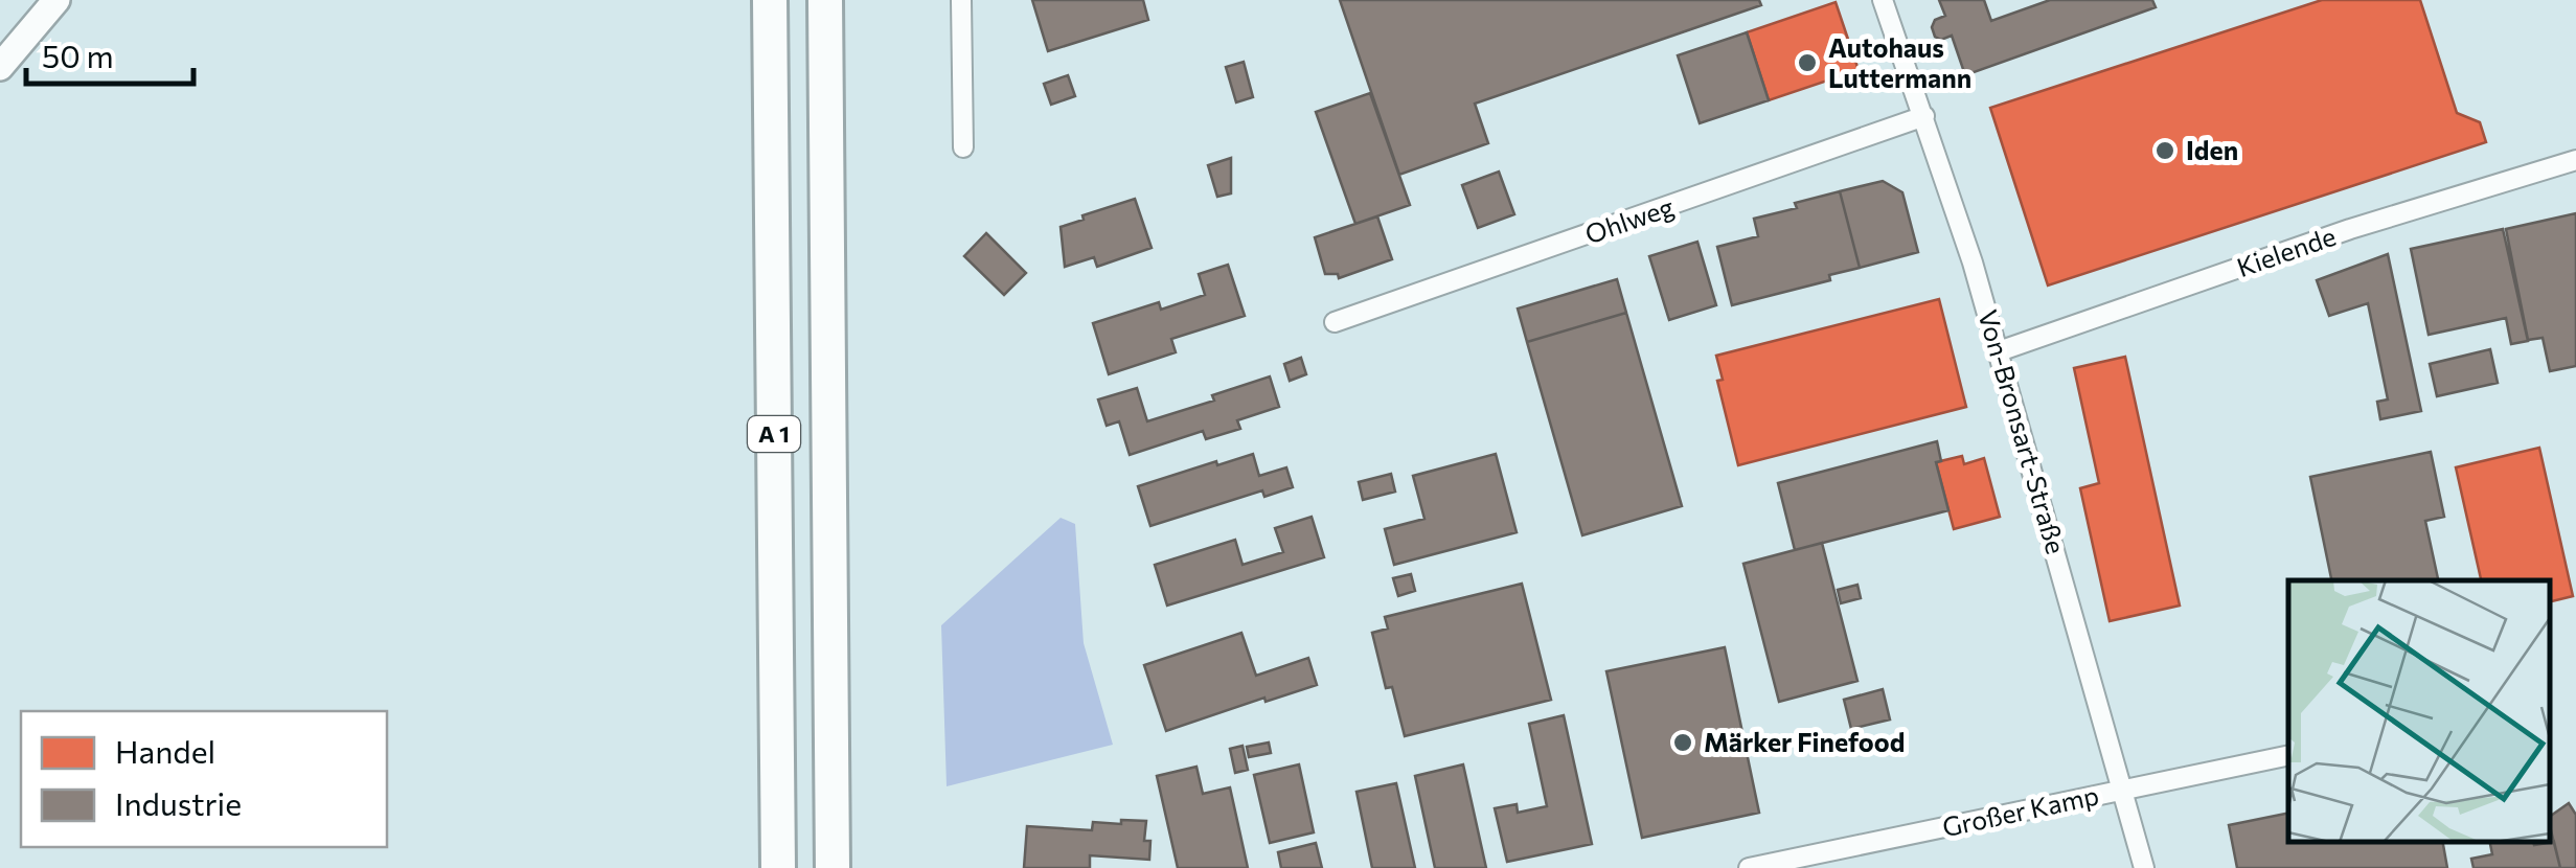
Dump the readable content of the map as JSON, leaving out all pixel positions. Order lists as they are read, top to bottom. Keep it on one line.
{"streets":{"highway":["A 1"],"street":["Ohlweg","Kielende","Von-Bronsart-Straße","Großer Kamp"]},"crossings":[["Ohlweg","Von-Bronsart-Straße"],["Kielende","Von-Bronsart-Straße"],["Von-Bronsart-Straße","Großer Kamp"]],"places":["Autohaus Luttermann","Iden","Märker Finefood"],"legend":["Handel","Industrie"],"scale_bar":"50 m"}
